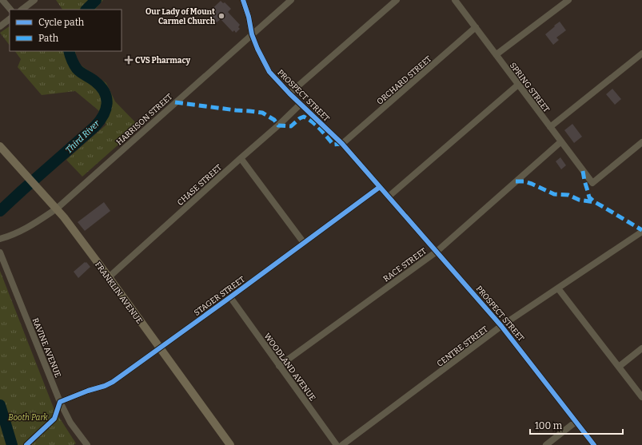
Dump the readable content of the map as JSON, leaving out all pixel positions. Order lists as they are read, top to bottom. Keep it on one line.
{"streets":{"main road":["FRANKLIN AVENUE"],"street":["ORCHARD STREET","SPRING STREET","PROSPECT STREET","HARRISON STREET","CHASE STREET","RACE STREET","STAGER STREET","CENTRE STREET","RAVINE AVENUE","WOODLAND AVENUE"]},"crossings":[["ORCHARD STREET","SPRING STREET"],["ORCHARD STREET","PROSPECT STREET"],["SPRING STREET","RACE STREET"],["PROSPECT STREET","HARRISON STREET"],["PROSPECT STREET","CHASE STREET"],["PROSPECT STREET","RACE STREET"],["PROSPECT STREET","STAGER STREET"],["PROSPECT STREET","CENTRE STREET"],["HARRISON STREET","FRANKLIN AVENUE"],["CHASE STREET","FRANKLIN AVENUE"],["RACE STREET","WOODLAND AVENUE"],["FRANKLIN AVENUE","STAGER STREET"],["STAGER STREET","RAVINE AVENUE"],["STAGER STREET","WOODLAND AVENUE"]],"water":["Third River"],"parks":["Booth Park"],"places":{"other":["Our Lady of Mount Carmel Church"],"health":["CVS Pharmacy"]},"legend":["Cycle path","Path"],"scale_bar":"100 m"}
